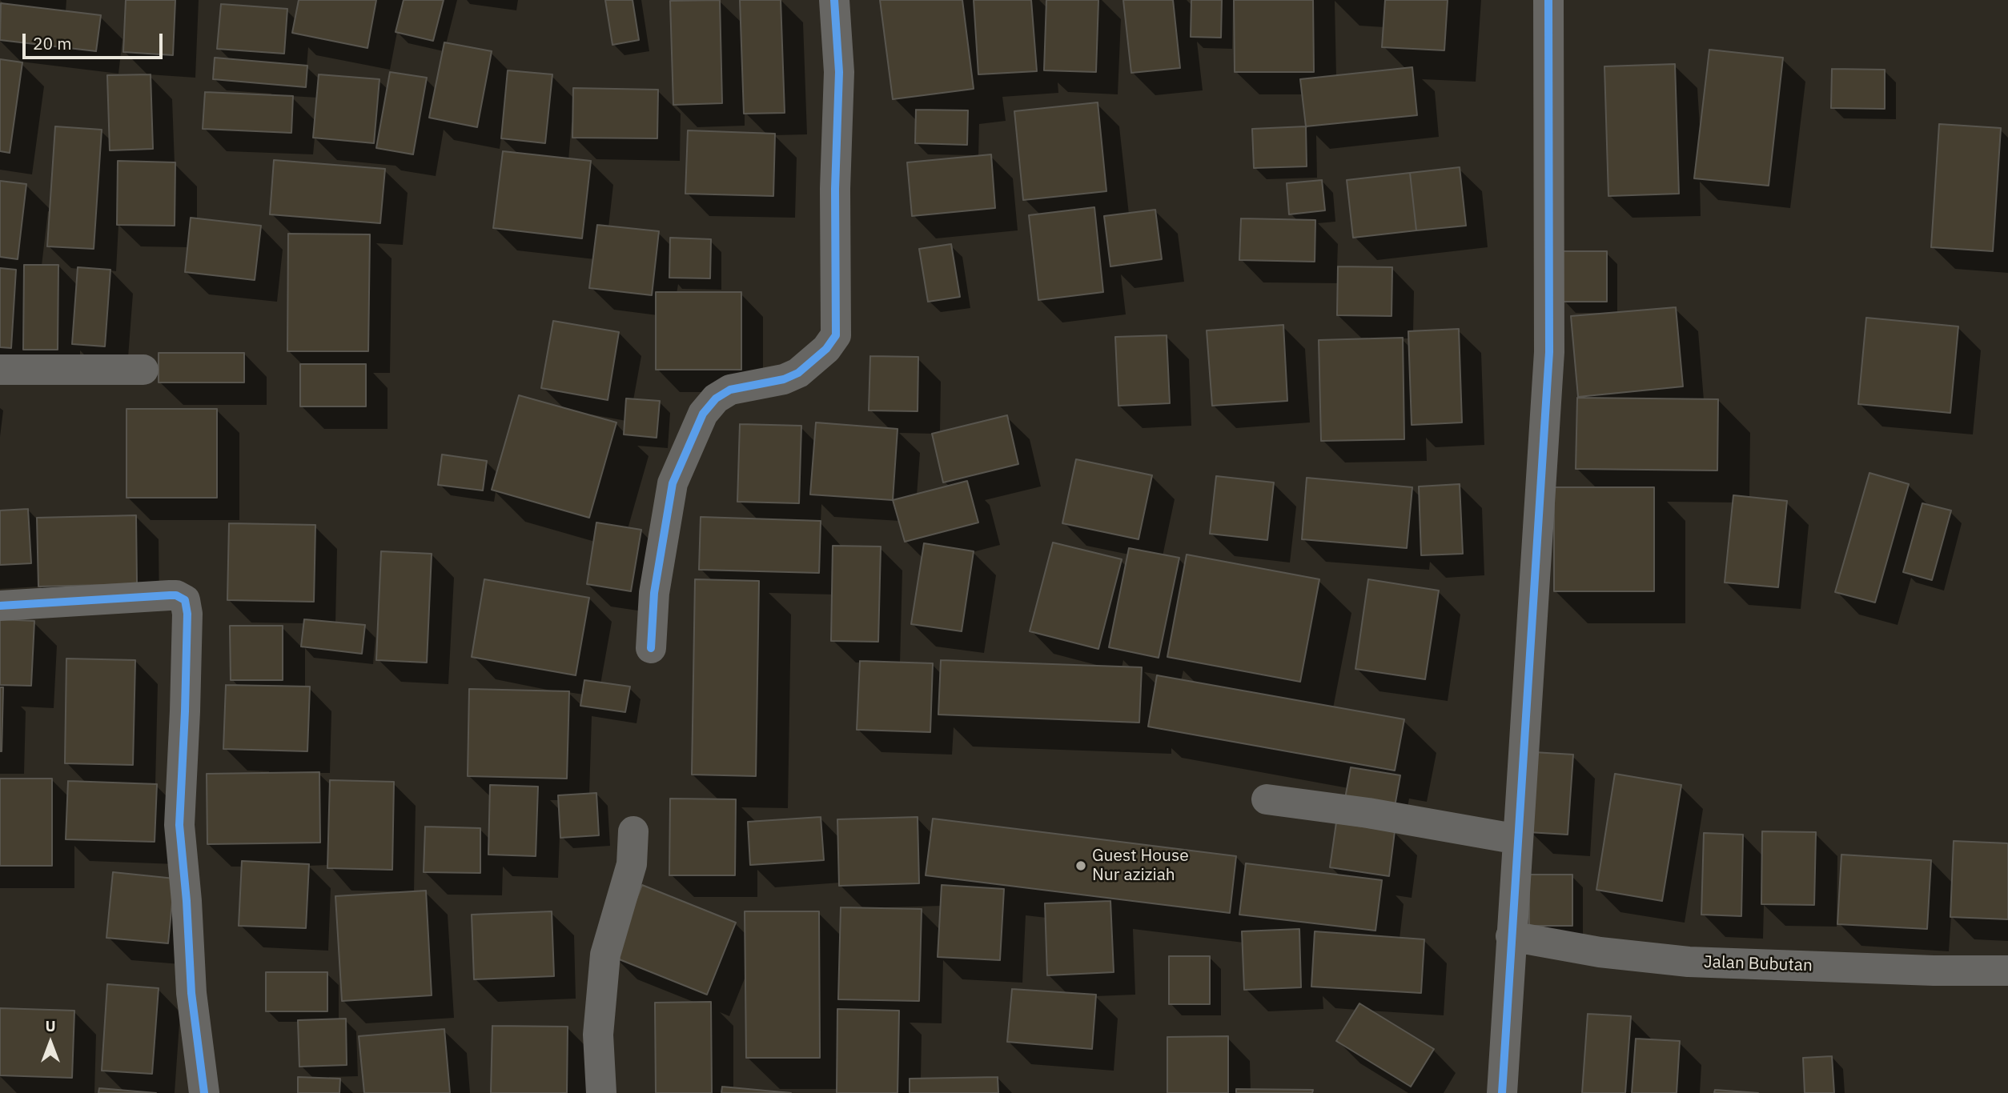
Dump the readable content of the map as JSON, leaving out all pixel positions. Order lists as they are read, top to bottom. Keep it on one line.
{"streets":{"street":["Jalan Bubutan"]},"places":["Guest House Nur aziziah"],"scale_bar":"20 m","north":"top"}
